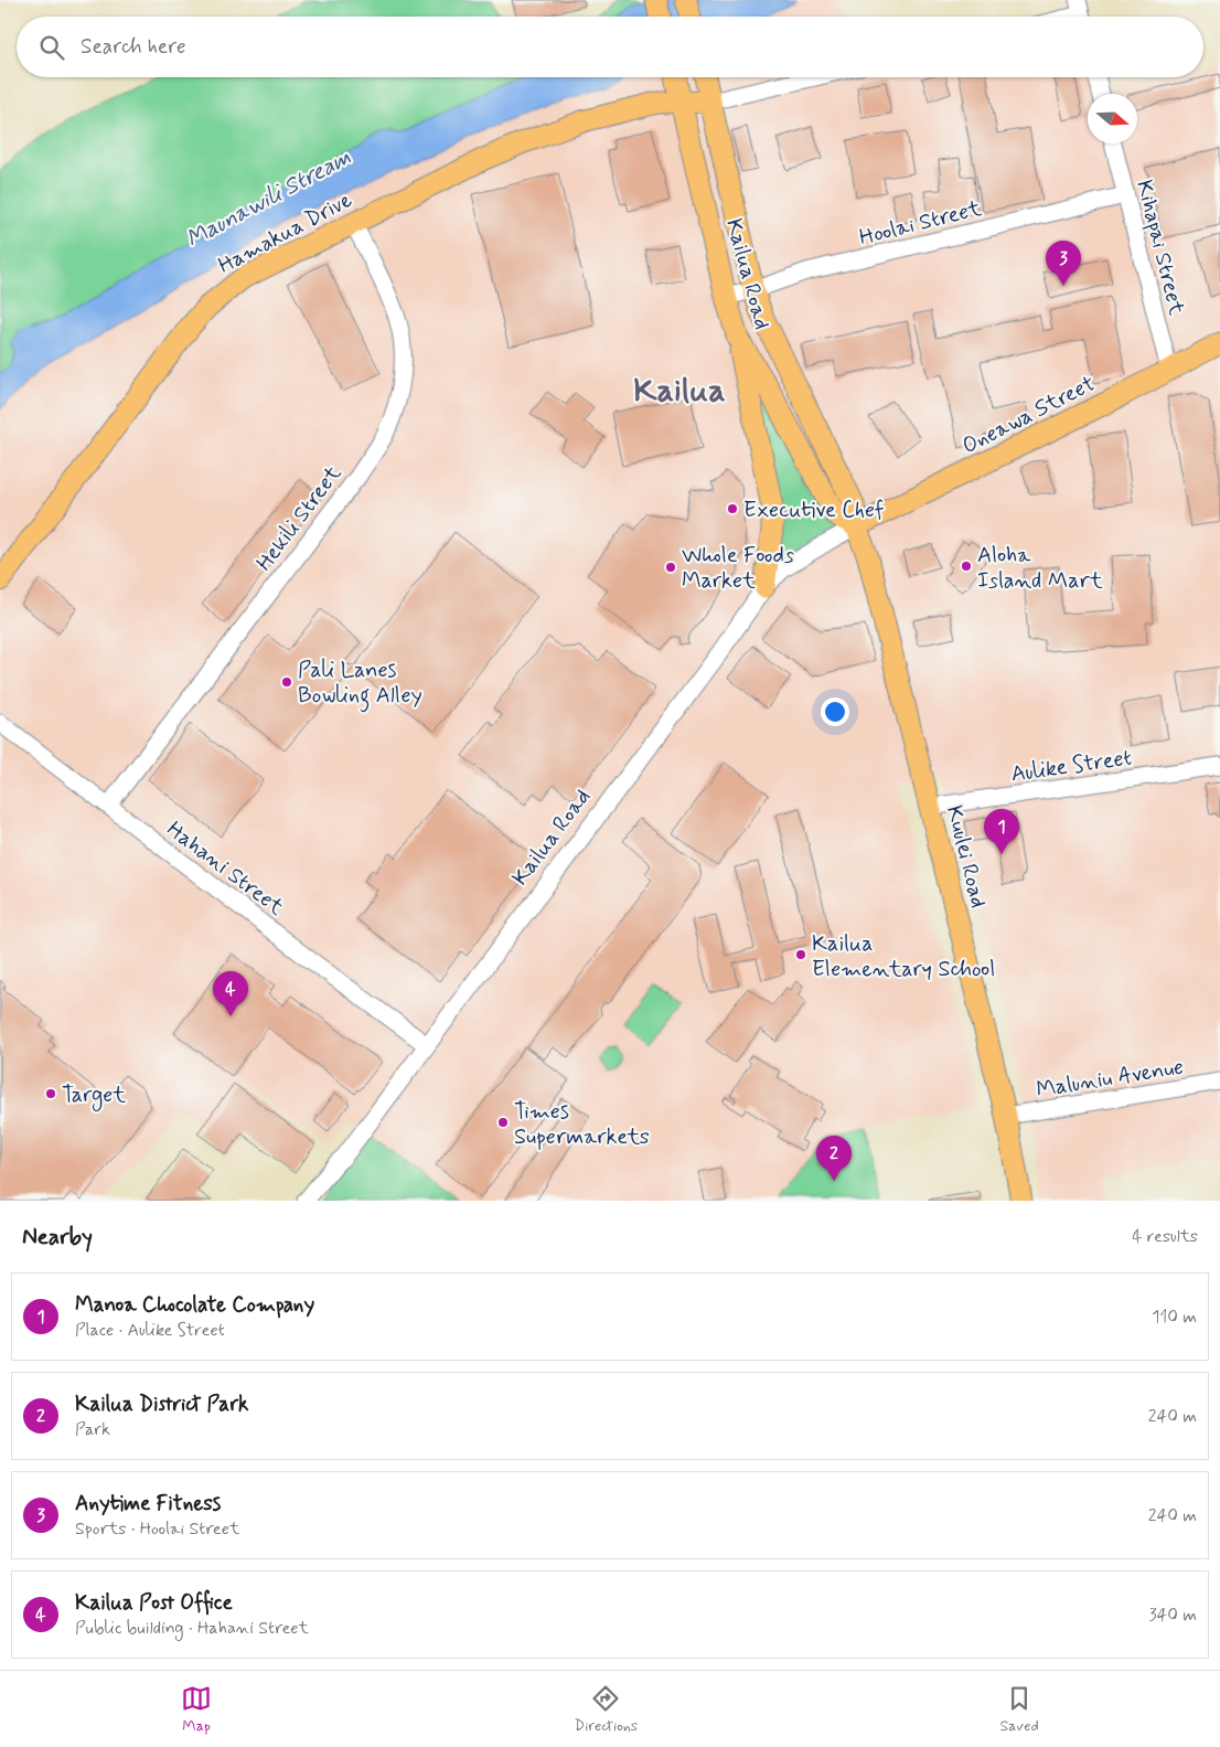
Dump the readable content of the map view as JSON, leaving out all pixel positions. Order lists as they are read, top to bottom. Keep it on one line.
{"streets":{"main road":["Hamakua Drive","Kailua Road","Oneawa Street","Kuulei Road"],"street":["Hoolai Street","Kihapai Street","Hekili Street","Aulike Street","Hahani Street","Maluniu Avenue"]},"crossings":[["Hoolai Street","Kihapai Street"],["Hoolai Street","Kailua Road"],["Hamakua Drive","Kailua Road"],["Hamakua Drive","Hekili Street"],["Kihapai Street","Oneawa Street"],["Kailua Road","Oneawa Street"],["Kailua Road","Kuulei Road"],["Kailua Road","Hahani Street"],["Oneawa Street","Kuulei Road"],["Hekili Street","Hahani Street"],["Aulike Street","Kuulei Road"],["Kuulei Road","Maluniu Avenue"]],"districts":["Kailua"],"water":["Maunawili Stream"],"places":["Executive Chef","Aloha Island Mart","Whole Foods Market","Pali Lanes Bowling Alley","Kailua Elementary School","Target","Times Supermarkets"],"north":"right","page":{"search":"Search here","pins":["3","1","4","2"],"heading":["Nearby","4 results"],"list":[{"mark":"1","name":"Manoa Chocolate Company","note":"Place · Aulike Street","value":"110 m"},{"mark":"2","name":"Kailua District Park","note":"Park","value":"240 m"},{"mark":"3","name":"Anytime Fitness","note":"Sports · Hoolai Street","value":"240 m"},{"mark":"4","name":"Kailua Post Office","note":"Public building · Hahani Street","value":"340 m"}],"nav":["Map","Directions","Saved"]}}
